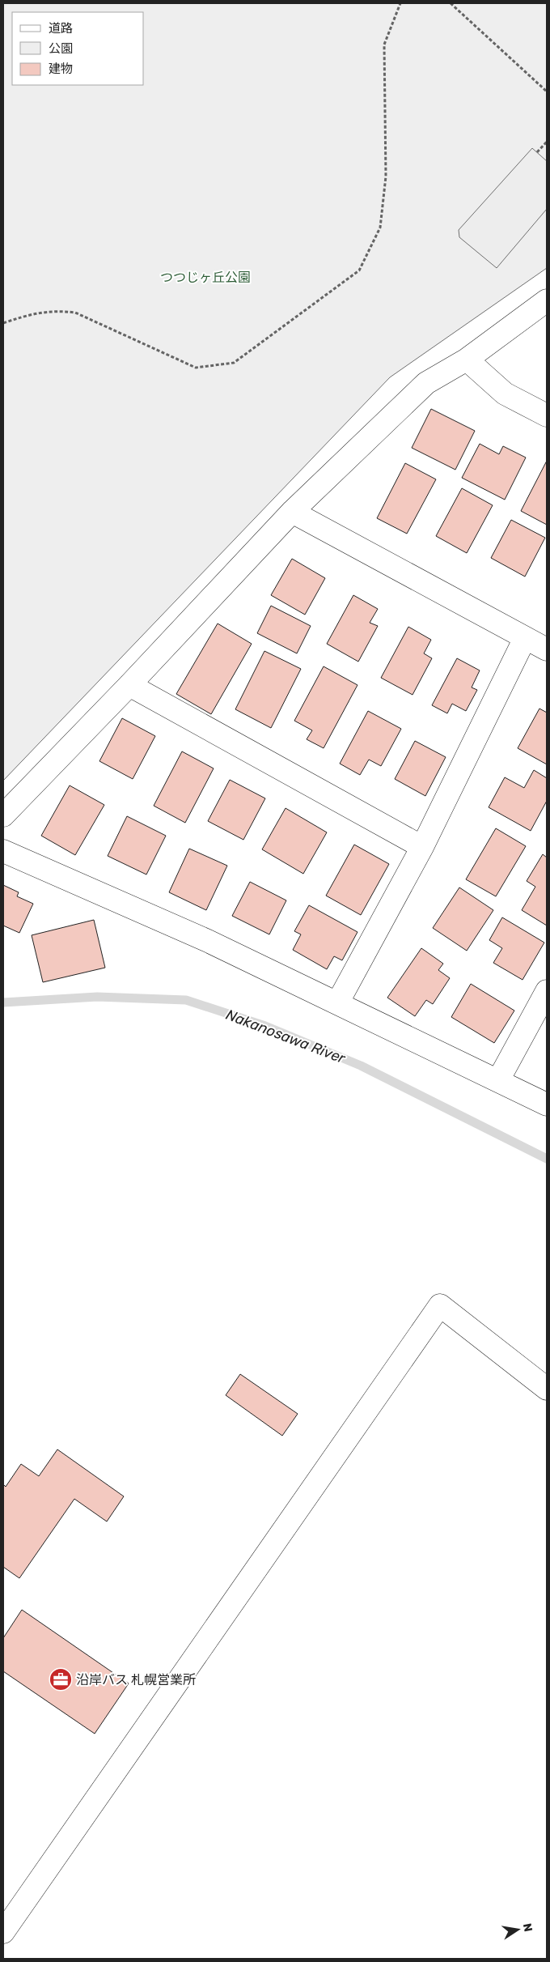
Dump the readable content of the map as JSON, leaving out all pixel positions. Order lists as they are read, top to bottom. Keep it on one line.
{"water":["Nakanosawa River"],"parks":["つつじヶ丘公園"],"places":{"office":["沿岸バス 札幌営業所"]},"legend":["道路","公園","建物"],"north":"right"}
